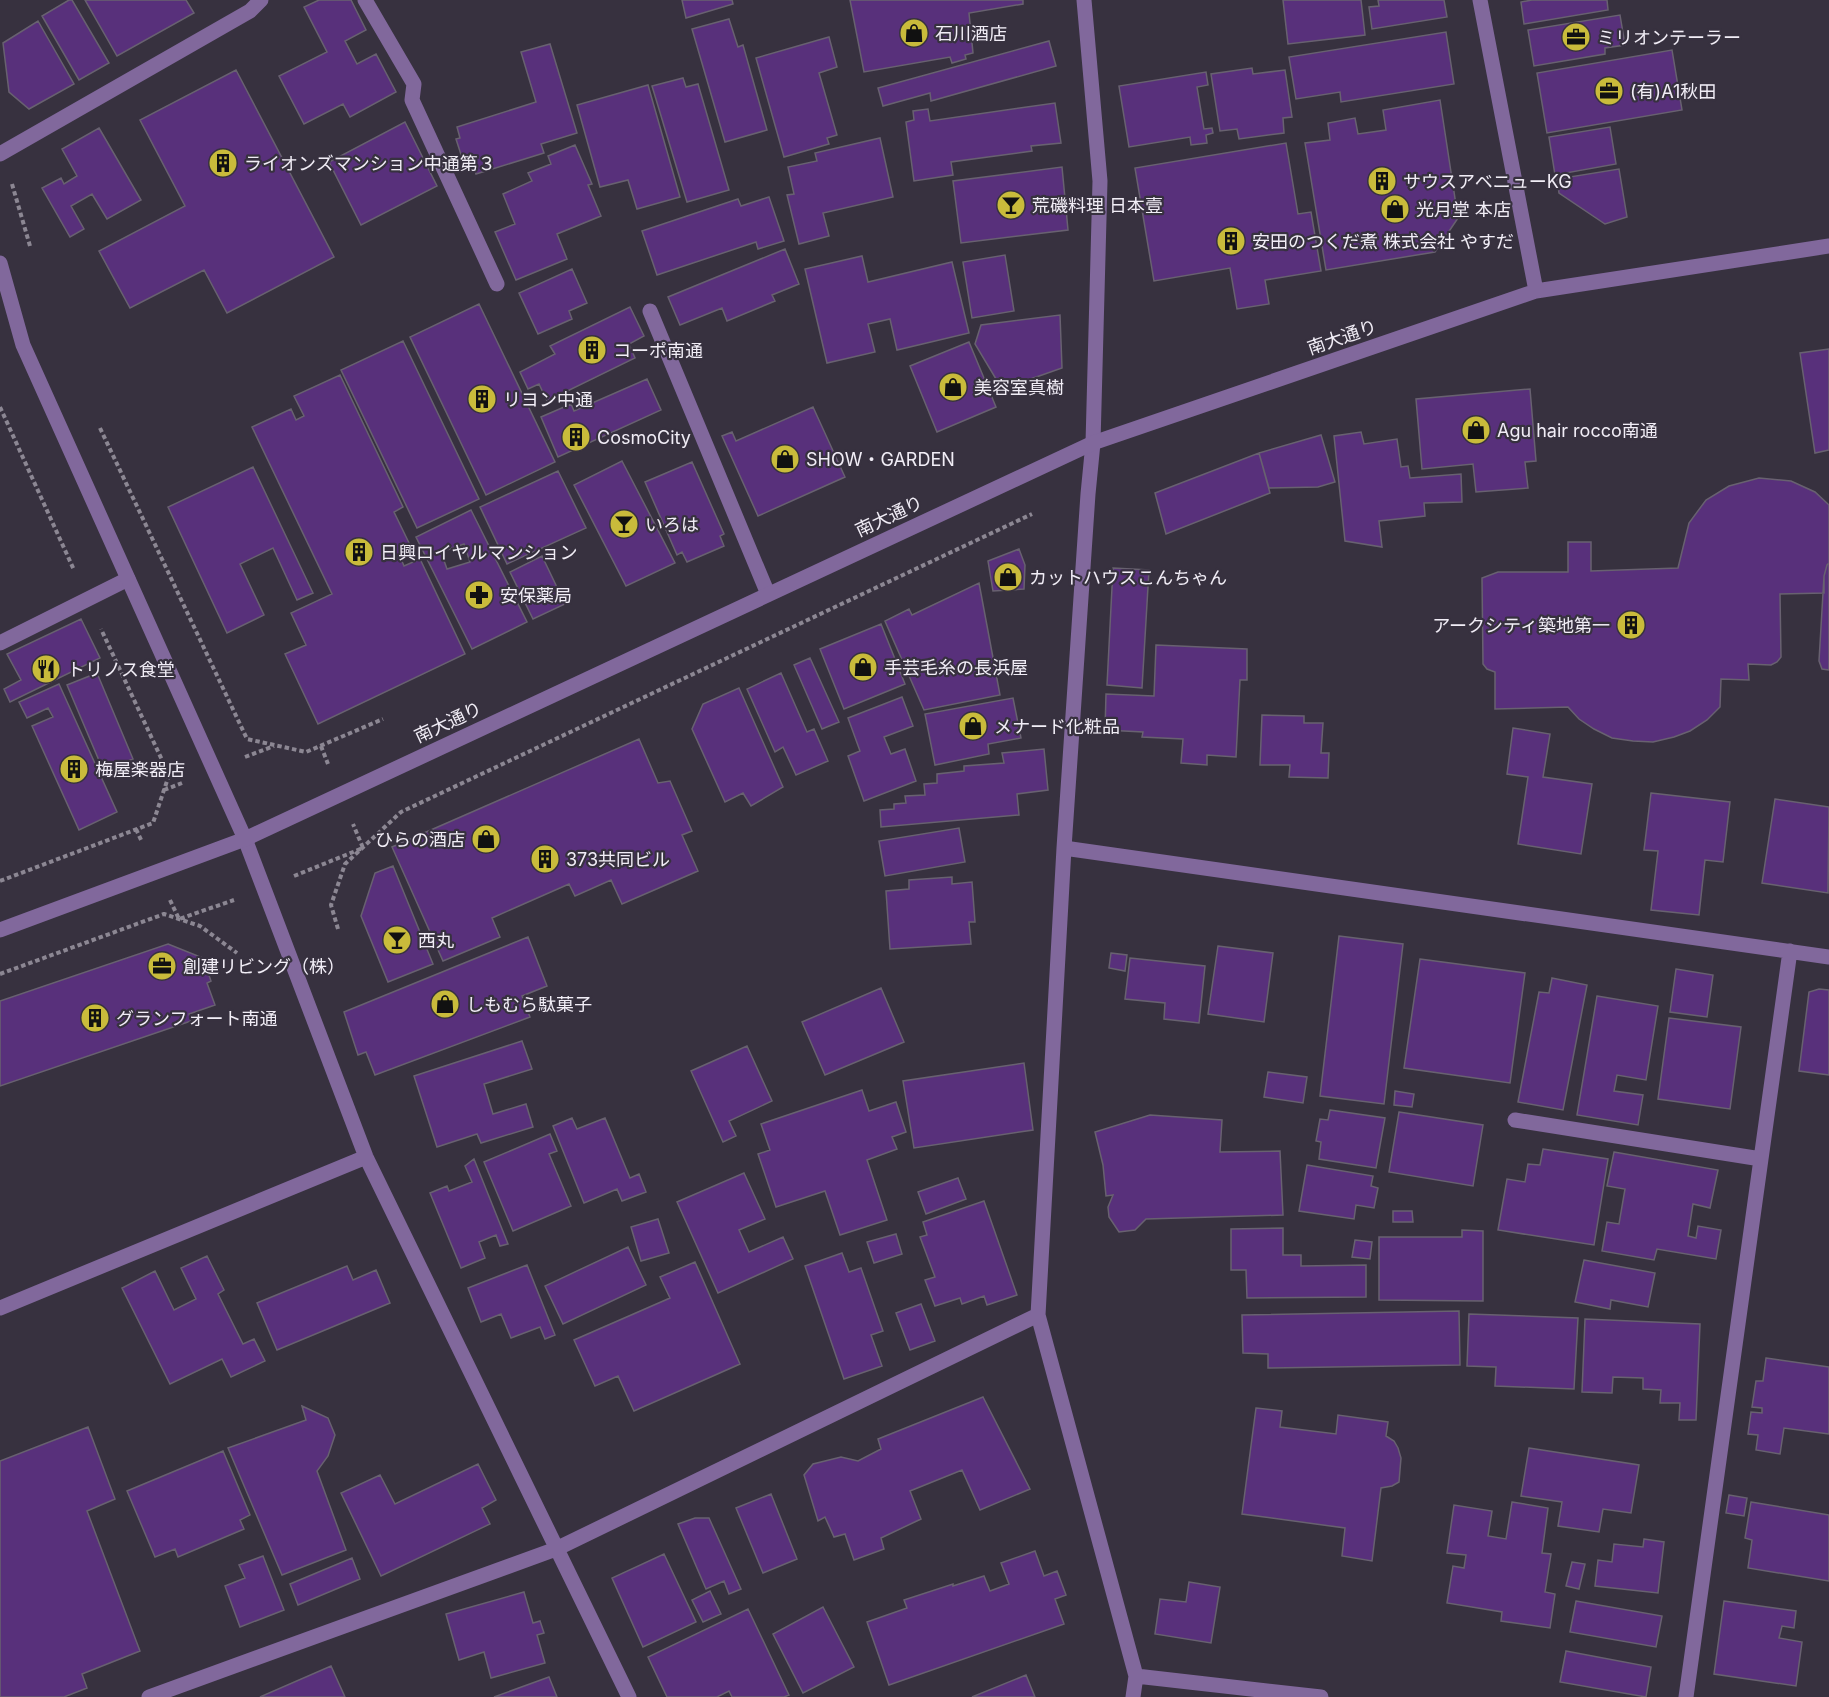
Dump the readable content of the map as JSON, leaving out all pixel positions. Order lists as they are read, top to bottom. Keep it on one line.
{"streets":{"street":["南大通り"]},"places":{"shop":["石川酒店","光月堂 本店","美容室真樹","Agu hair rocco南通","SHOW・GARDEN","カットハウスこんちゃん","手芸毛糸の長浜屋","メナード化粧品","ひらの酒店","しもむら駄菓子"],"office":["ミリオンテーラー","(有)A1秋田","創建リビング（株）"],"building":["ライオンズマンション中通第３","サウスアベニューKG","安田のつくだ煮 株式会社 やすだ","コーポ南通","リヨン中通","CosmoCity","日興ロイヤルマンション","アークシティ築地第一","梅屋楽器店","373共同ビル","グランフォート南通"],"bar":["荒磯料理 日本壹","いろは","西丸"],"pharmacy":["安保薬局"],"restaurant":["トリノス食堂"]}}
